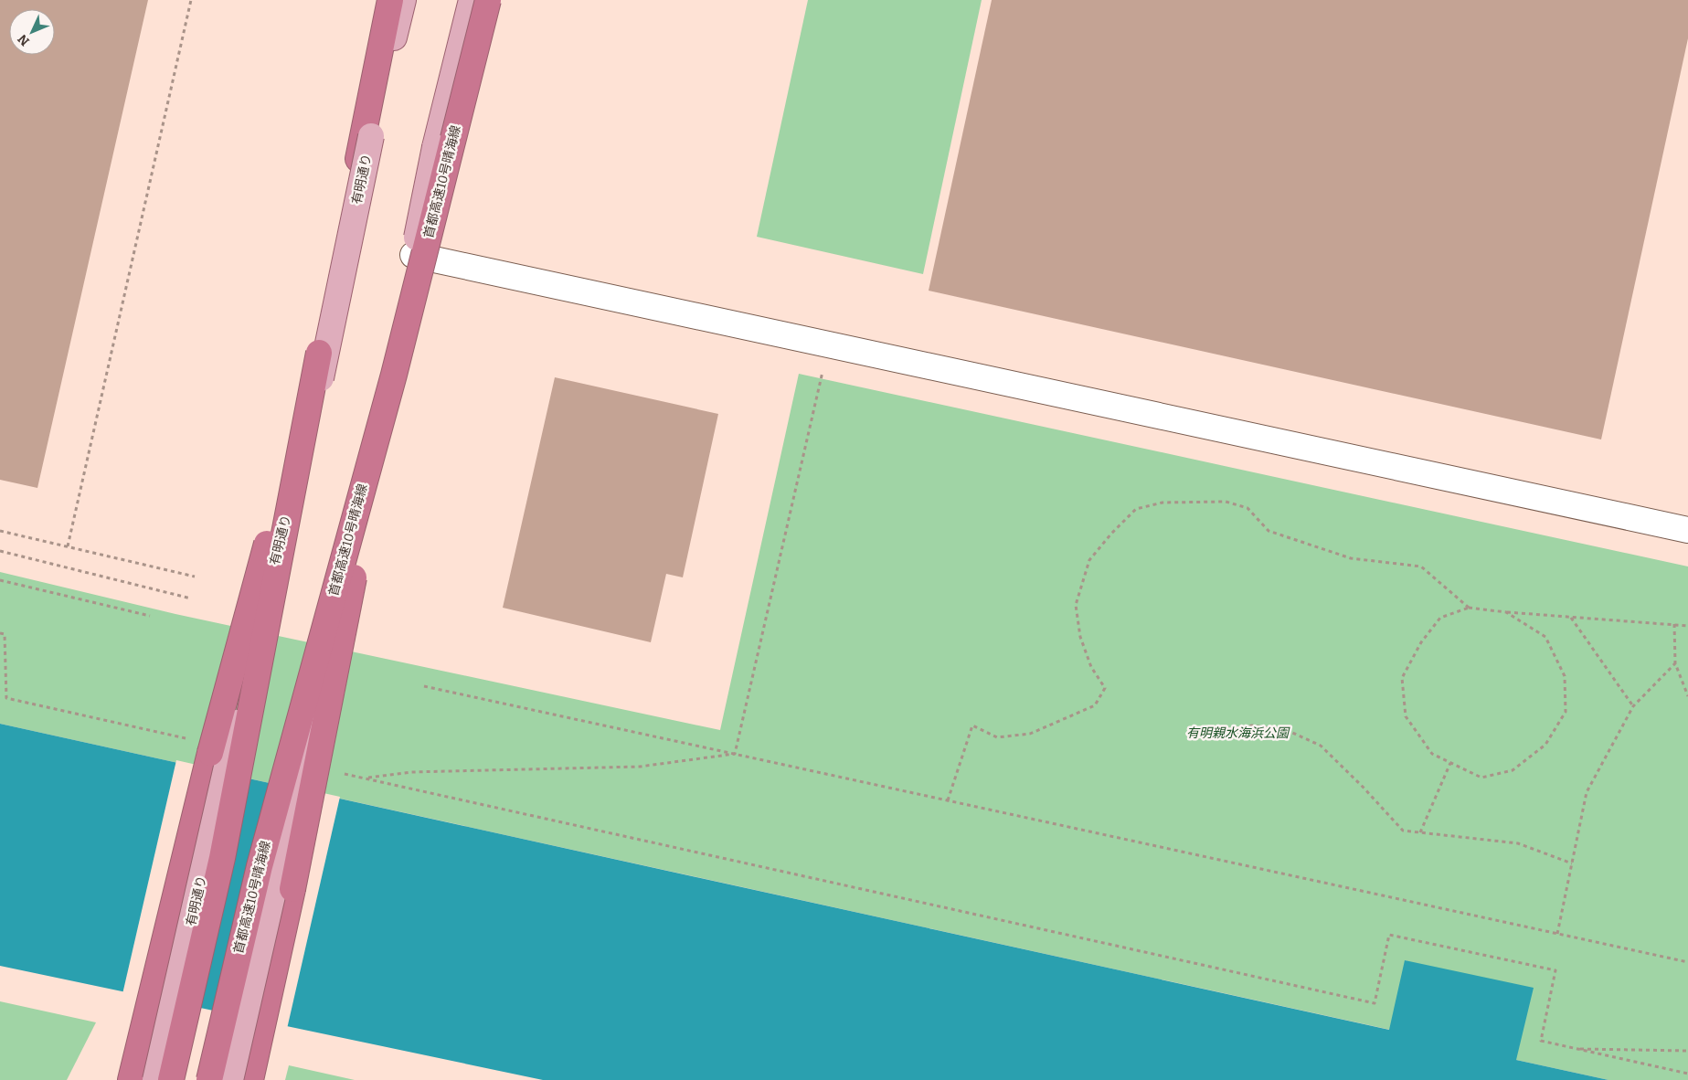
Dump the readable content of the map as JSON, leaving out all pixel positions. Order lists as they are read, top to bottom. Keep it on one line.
{"streets":{"highway":["首都高速10号晴海線"],"main road":["有明通り"]},"parks":["有明親水海浜公園"],"north":"bottom left"}
